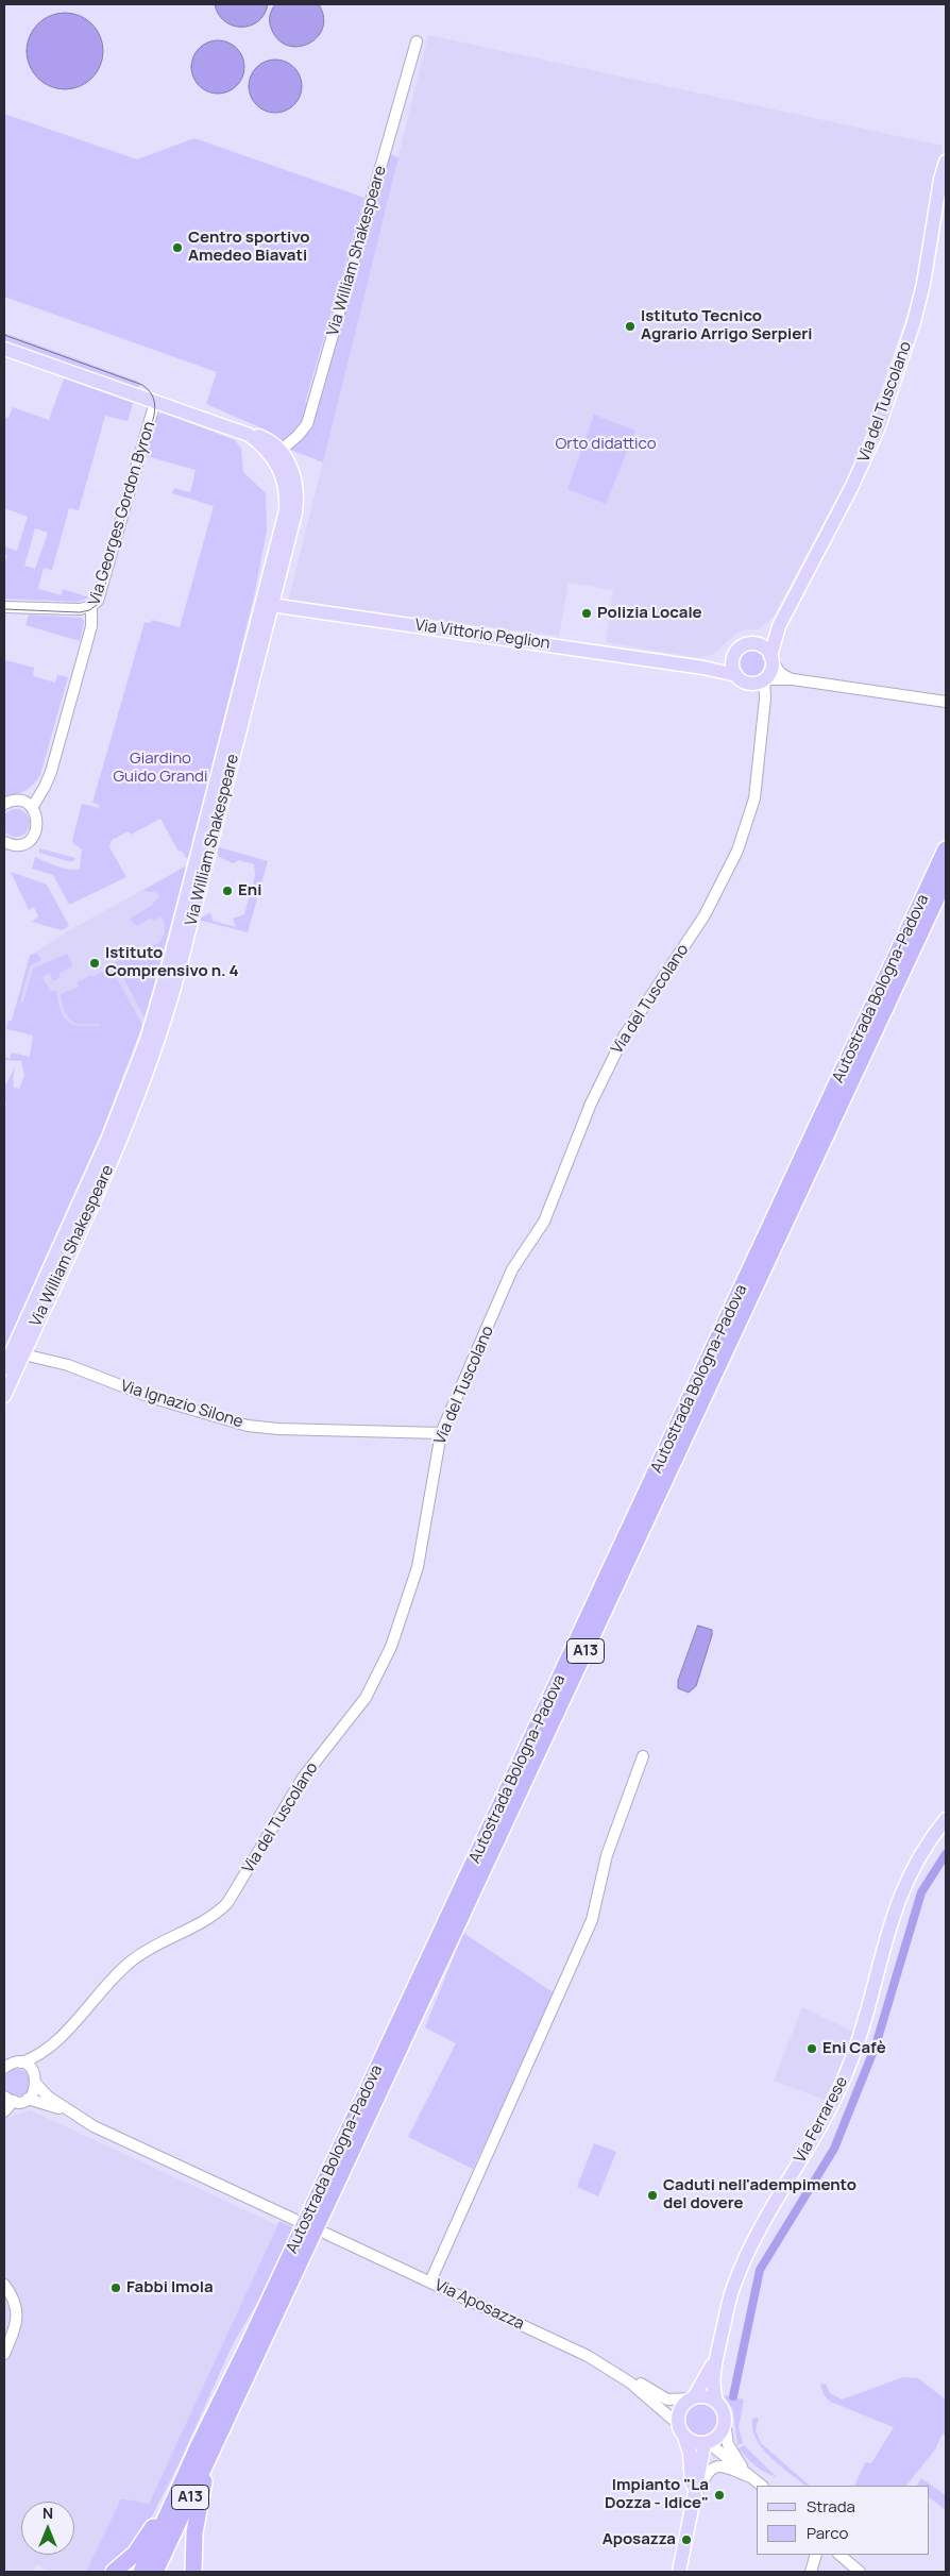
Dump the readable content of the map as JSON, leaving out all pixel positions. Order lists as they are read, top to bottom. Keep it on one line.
{"streets":{"highway":["Autostrada Bologna-Padova","A13"],"main road":["Via William Shakespeare","Via del Tuscolano","Via Vittorio Peglion","Via Ferrarese"],"street":["Via Georges Gordon Byron","Via Ignazio Silone","Via Aposazza"]},"crossings":[["Via William Shakespeare","Via Vittorio Peglion"],["Via William Shakespeare","Via Ignazio Silone"],["Via del Tuscolano","Via Vittorio Peglion"],["Via del Tuscolano","Via Ignazio Silone"]],"parks":["Orto didattico","Giardino Guido Grandi"],"places":["Centro sportivo Amedeo Biavati","Istituto Tecnico Agrario Arrigo Serpieri","Polizia Locale","Eni","Istituto Comprensivo n. 4","Eni Cafè","Caduti nell'adempimento del dovere","Fabbi Imola","Impianto \"La Dozza - Idice\"","Aposazza"],"legend":["Strada","Parco"],"north":"top"}
